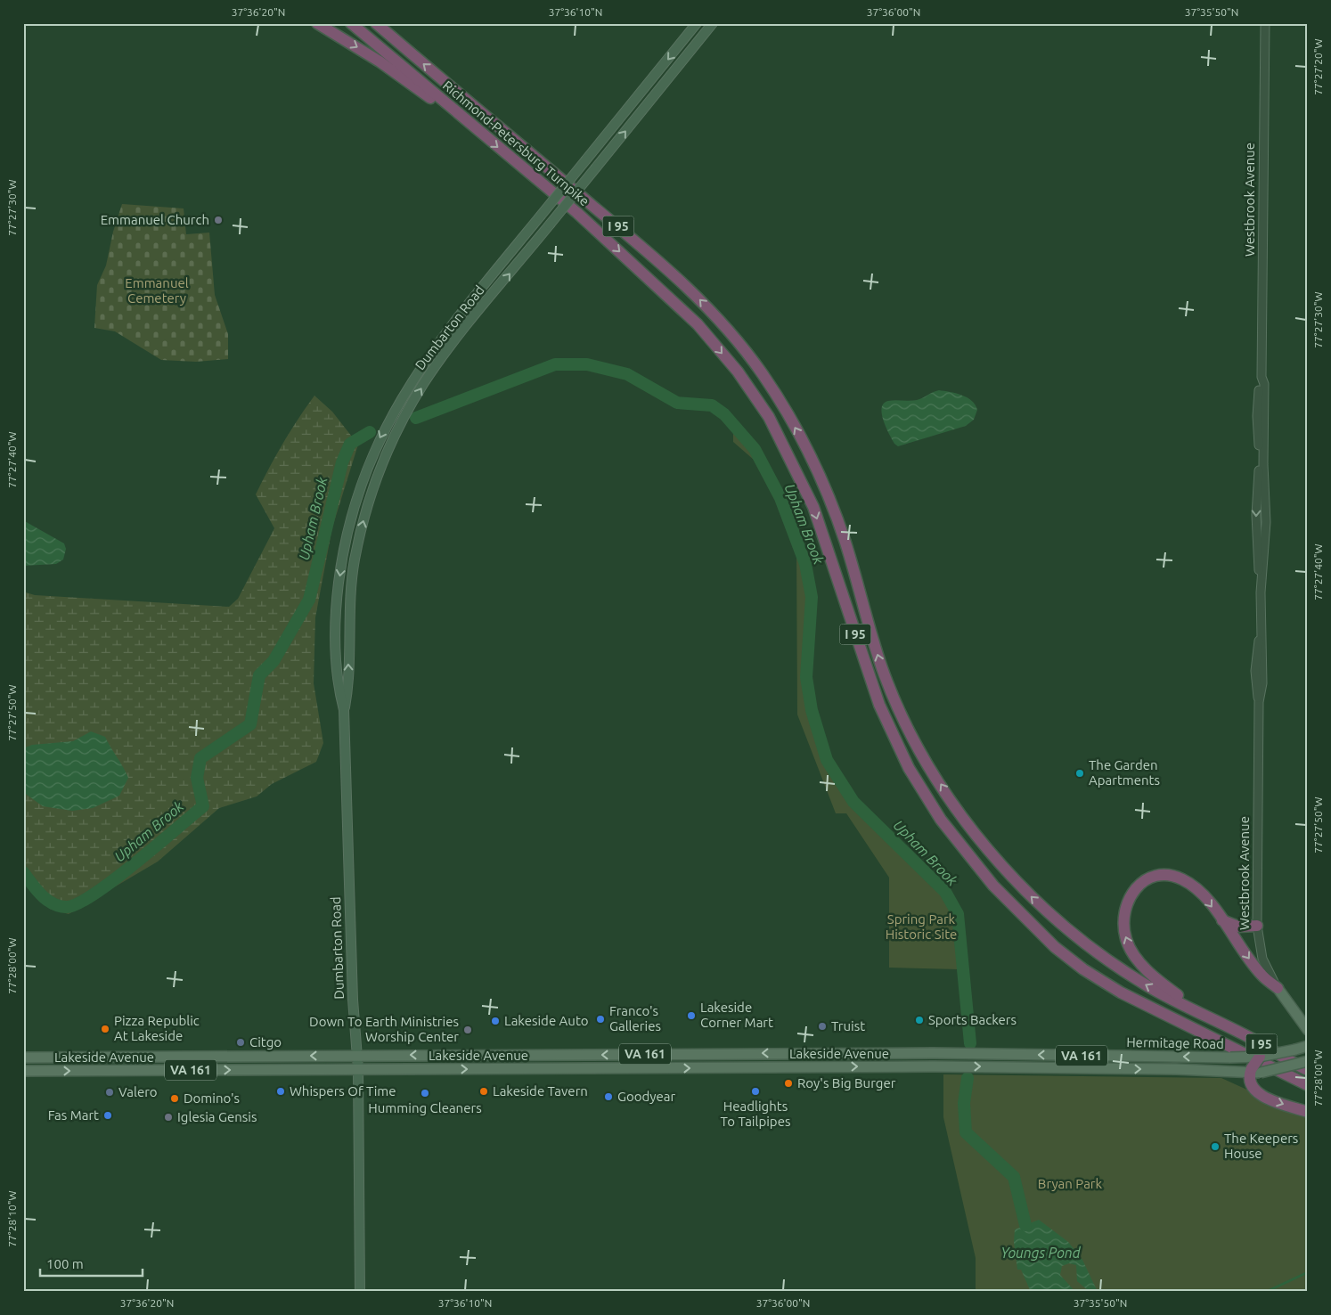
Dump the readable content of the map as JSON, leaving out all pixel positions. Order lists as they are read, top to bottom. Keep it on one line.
{"streets":{"highway":["Richmond-Petersburg Turnpike","I 95"],"main road":["Westbrook Avenue","Dumbarton Road","Hermitage Road","VA 161","Lakeside Avenue"]},"crossings":[["Dumbarton Road","Lakeside Avenue"],["Hermitage Road","Lakeside Avenue"]],"water":["Upham Brook","Youngs Pond"],"parks":["Emmanuel Cemetery","Spring Park Historic Site","Bryan Park"],"places":["Emmanuel Church","The Garden Apartments","Lakeside Corner Mart","Franco's Galleries","Sports Backers","Lakeside Auto","Truist","Pizza Republic At Lakeside","Down To Earth Ministries Worship Center","Citgo","Roy's Big Burger","Whispers Of Time","Lakeside Tavern","Headlights To Tailpipes","Valero","Humming Cleaners","Goodyear","Domino's","Fas Mart","Iglesia Gensis","The Keepers House"],"scale_bar":"100 m","coordinates":["37°36'20\"N","37°36'10\"N","37°36'00\"N","37°35'50\"N","77°27'20\"W","77°27'30\"W","77°27'40\"W","77°27'50\"W","77°28'00\"W","77°28'10\"W"]}
